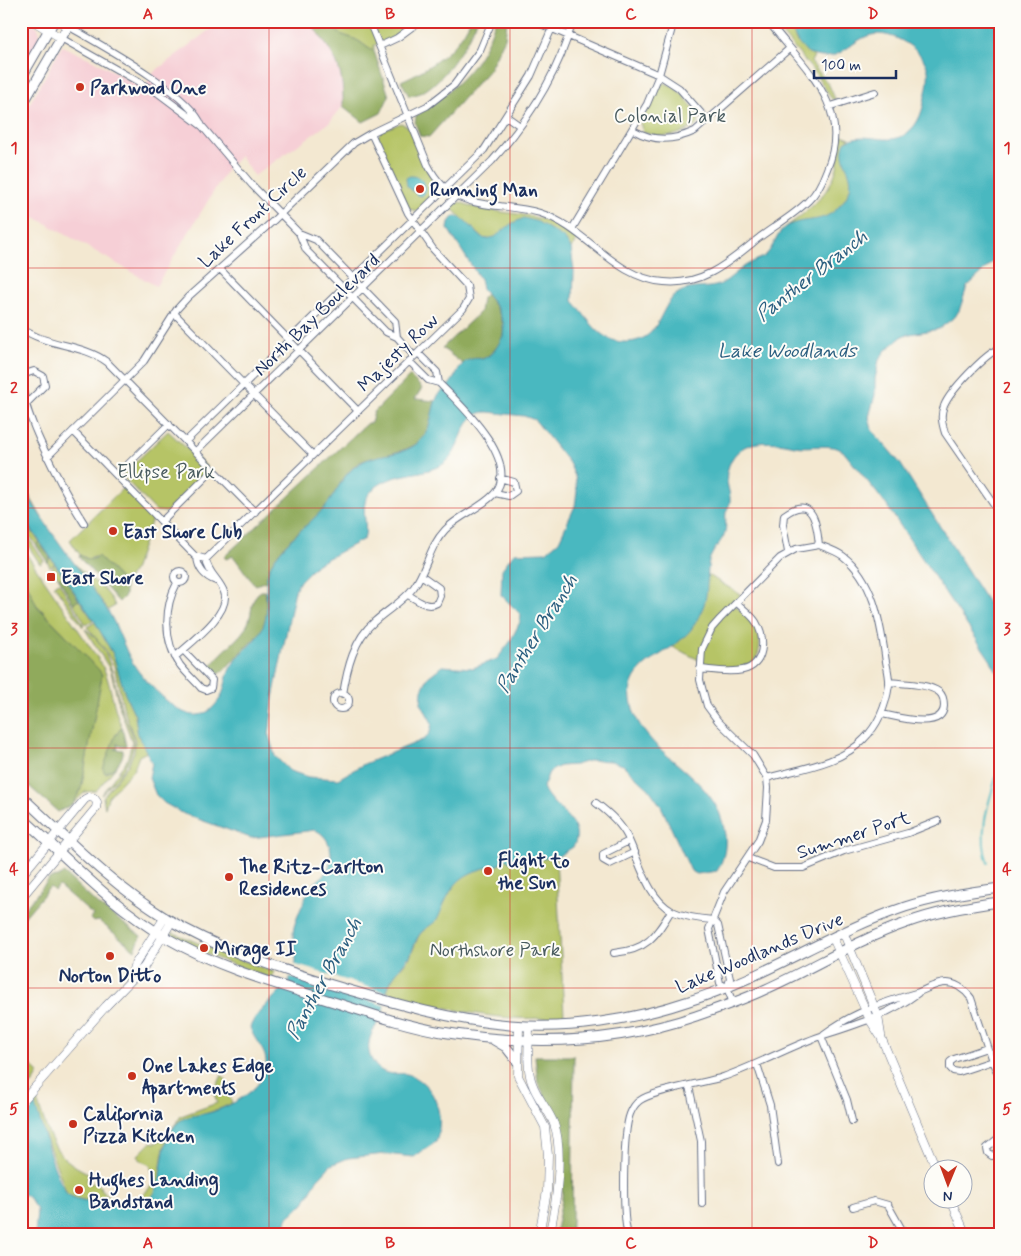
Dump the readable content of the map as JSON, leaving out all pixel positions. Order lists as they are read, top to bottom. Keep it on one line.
{"streets":{"main road":["Lake Woodlands Drive"],"street":["Lake Front Circle","North Bay Boulevard","Majesty Row","Summer Port"]},"crossings":[["Lake Front Circle","Majesty Row"],["North Bay Boulevard","Majesty Row"]],"water":["Panther Branch","Lake Woodlands"],"parks":["Colonial Park","Ellipse Park","Northshore Park"],"places":{"other":["Parkwood One","Running Man","East Shore Club","Flight to the Sun","The Ritz-Carlton Residences","Mirage II","Norton Ditto","One Lakes Edge Apartments","California Pizza Kitchen","Hughes Landing Bandstand"],"transit":["East Shore"]},"scale_bar":"100 m","north":"bottom","grid":{"columns":["A","B","C","D"],"rows":["1","2","3","4","5"]}}
